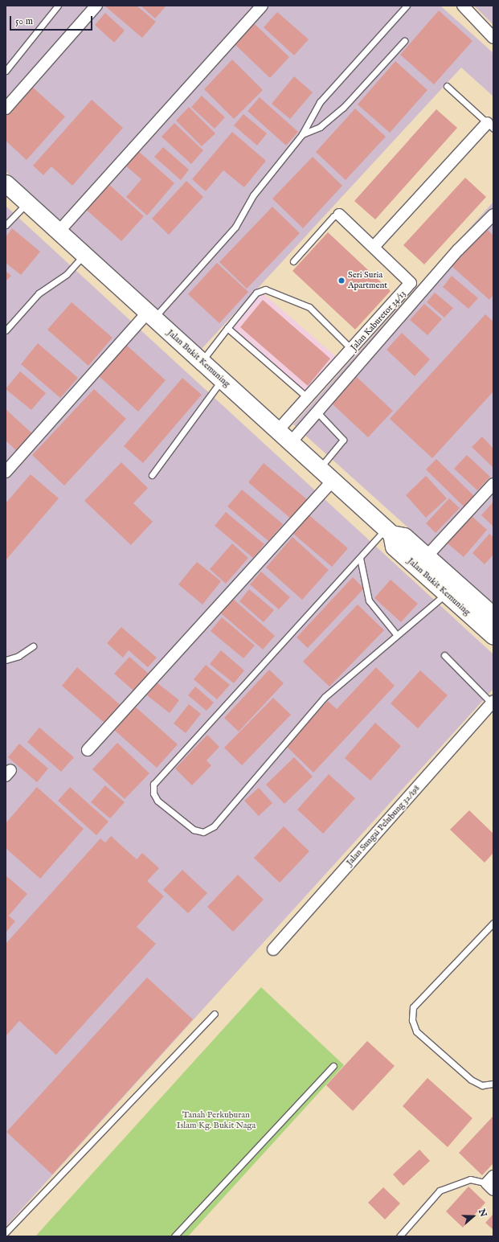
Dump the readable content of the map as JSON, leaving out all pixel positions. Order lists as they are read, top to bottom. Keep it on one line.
{"streets":{"main road":["Jalan Bukit Kemuning"],"street":["Jalan Kaburetor 34/13","Jalan Sungai Pelubung 32/198"]},"crossings":[["Jalan Kaburetor 34/13","Jalan Bukit Kemuning"]],"parks":["Tanah Perkuburan Islam Kg. Bukit Naga"],"places":["Seri Suria Apartment"],"scale_bar":"50 m","north":"right"}
